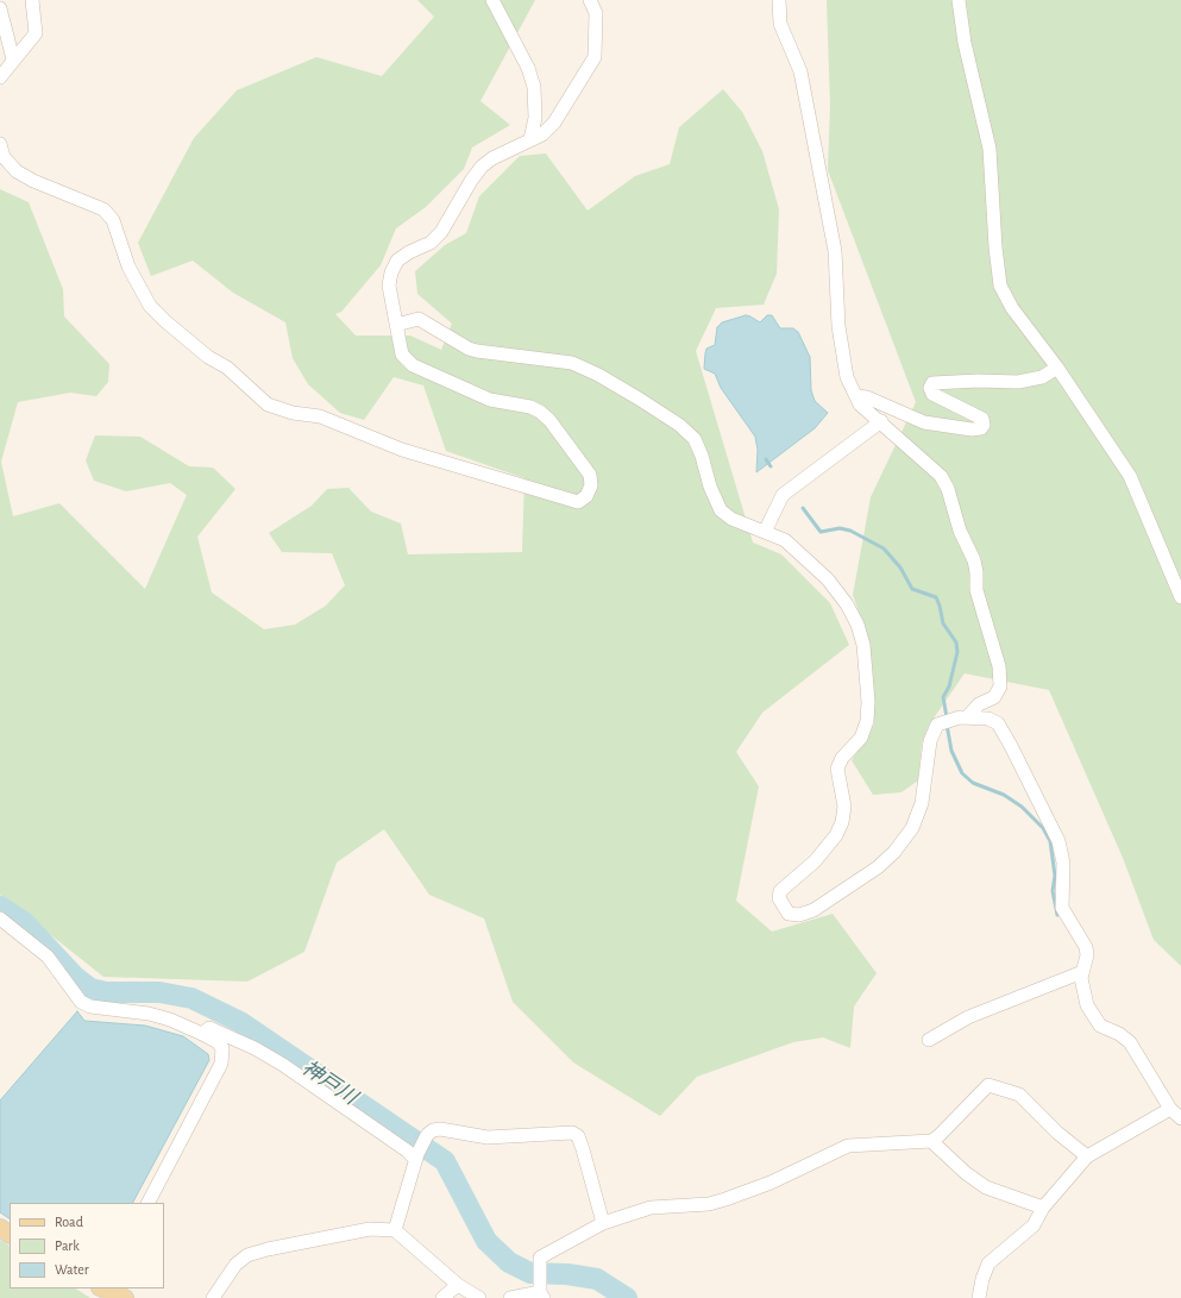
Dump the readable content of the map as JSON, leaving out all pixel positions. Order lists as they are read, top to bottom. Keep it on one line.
{"water":["神戸川"],"legend":["Road","Park","Water"]}
